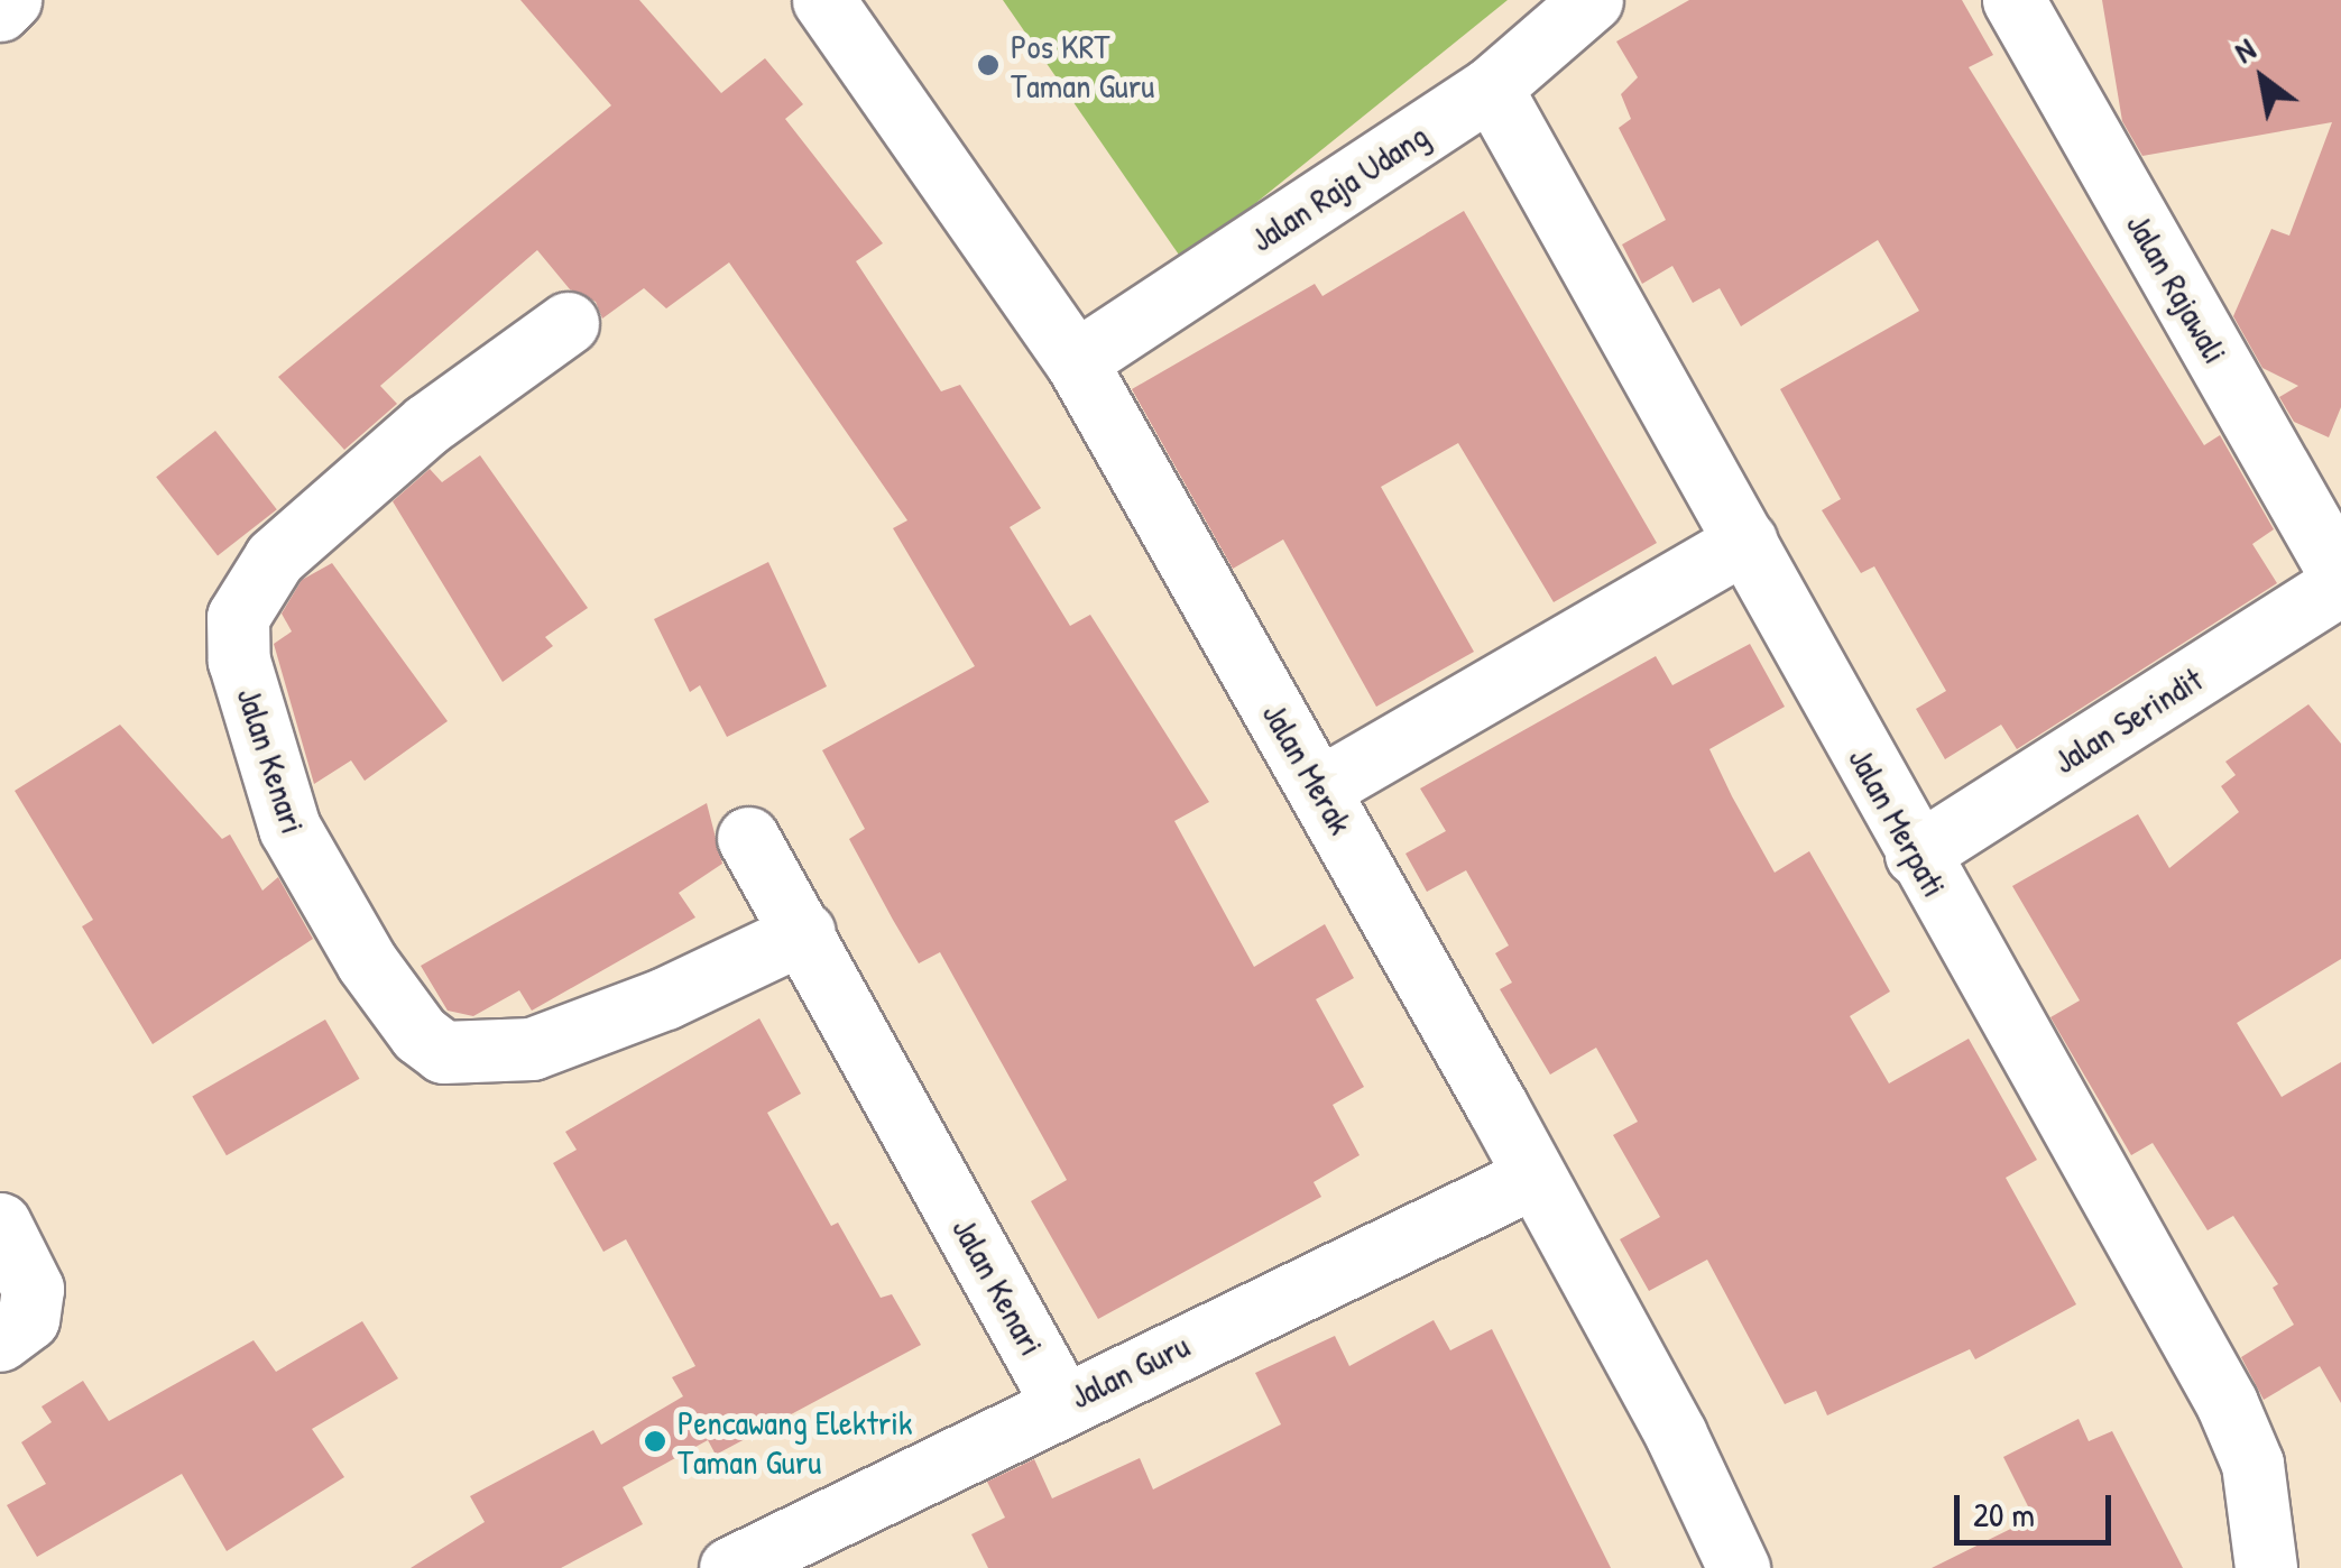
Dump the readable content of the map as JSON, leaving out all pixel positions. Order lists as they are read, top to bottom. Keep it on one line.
{"streets":{"street":["Jalan Raja Udang","Jalan Rajawali","Jalan Serindit","Jalan Kenari","Jalan Merak","Jalan Merpati","Jalan Guru"]},"crossings":[["Jalan Raja Udang","Jalan Merak"],["Jalan Raja Udang","Jalan Merpati"],["Jalan Rajawali","Jalan Serindit"],["Jalan Serindit","Jalan Merpati"],["Jalan Kenari","Jalan Guru"],["Jalan Merak","Jalan Guru"]],"places":["Pos KRT Taman Guru","Pencawang Elektrik Taman Guru"],"scale_bar":"20 m","north":"top left"}
